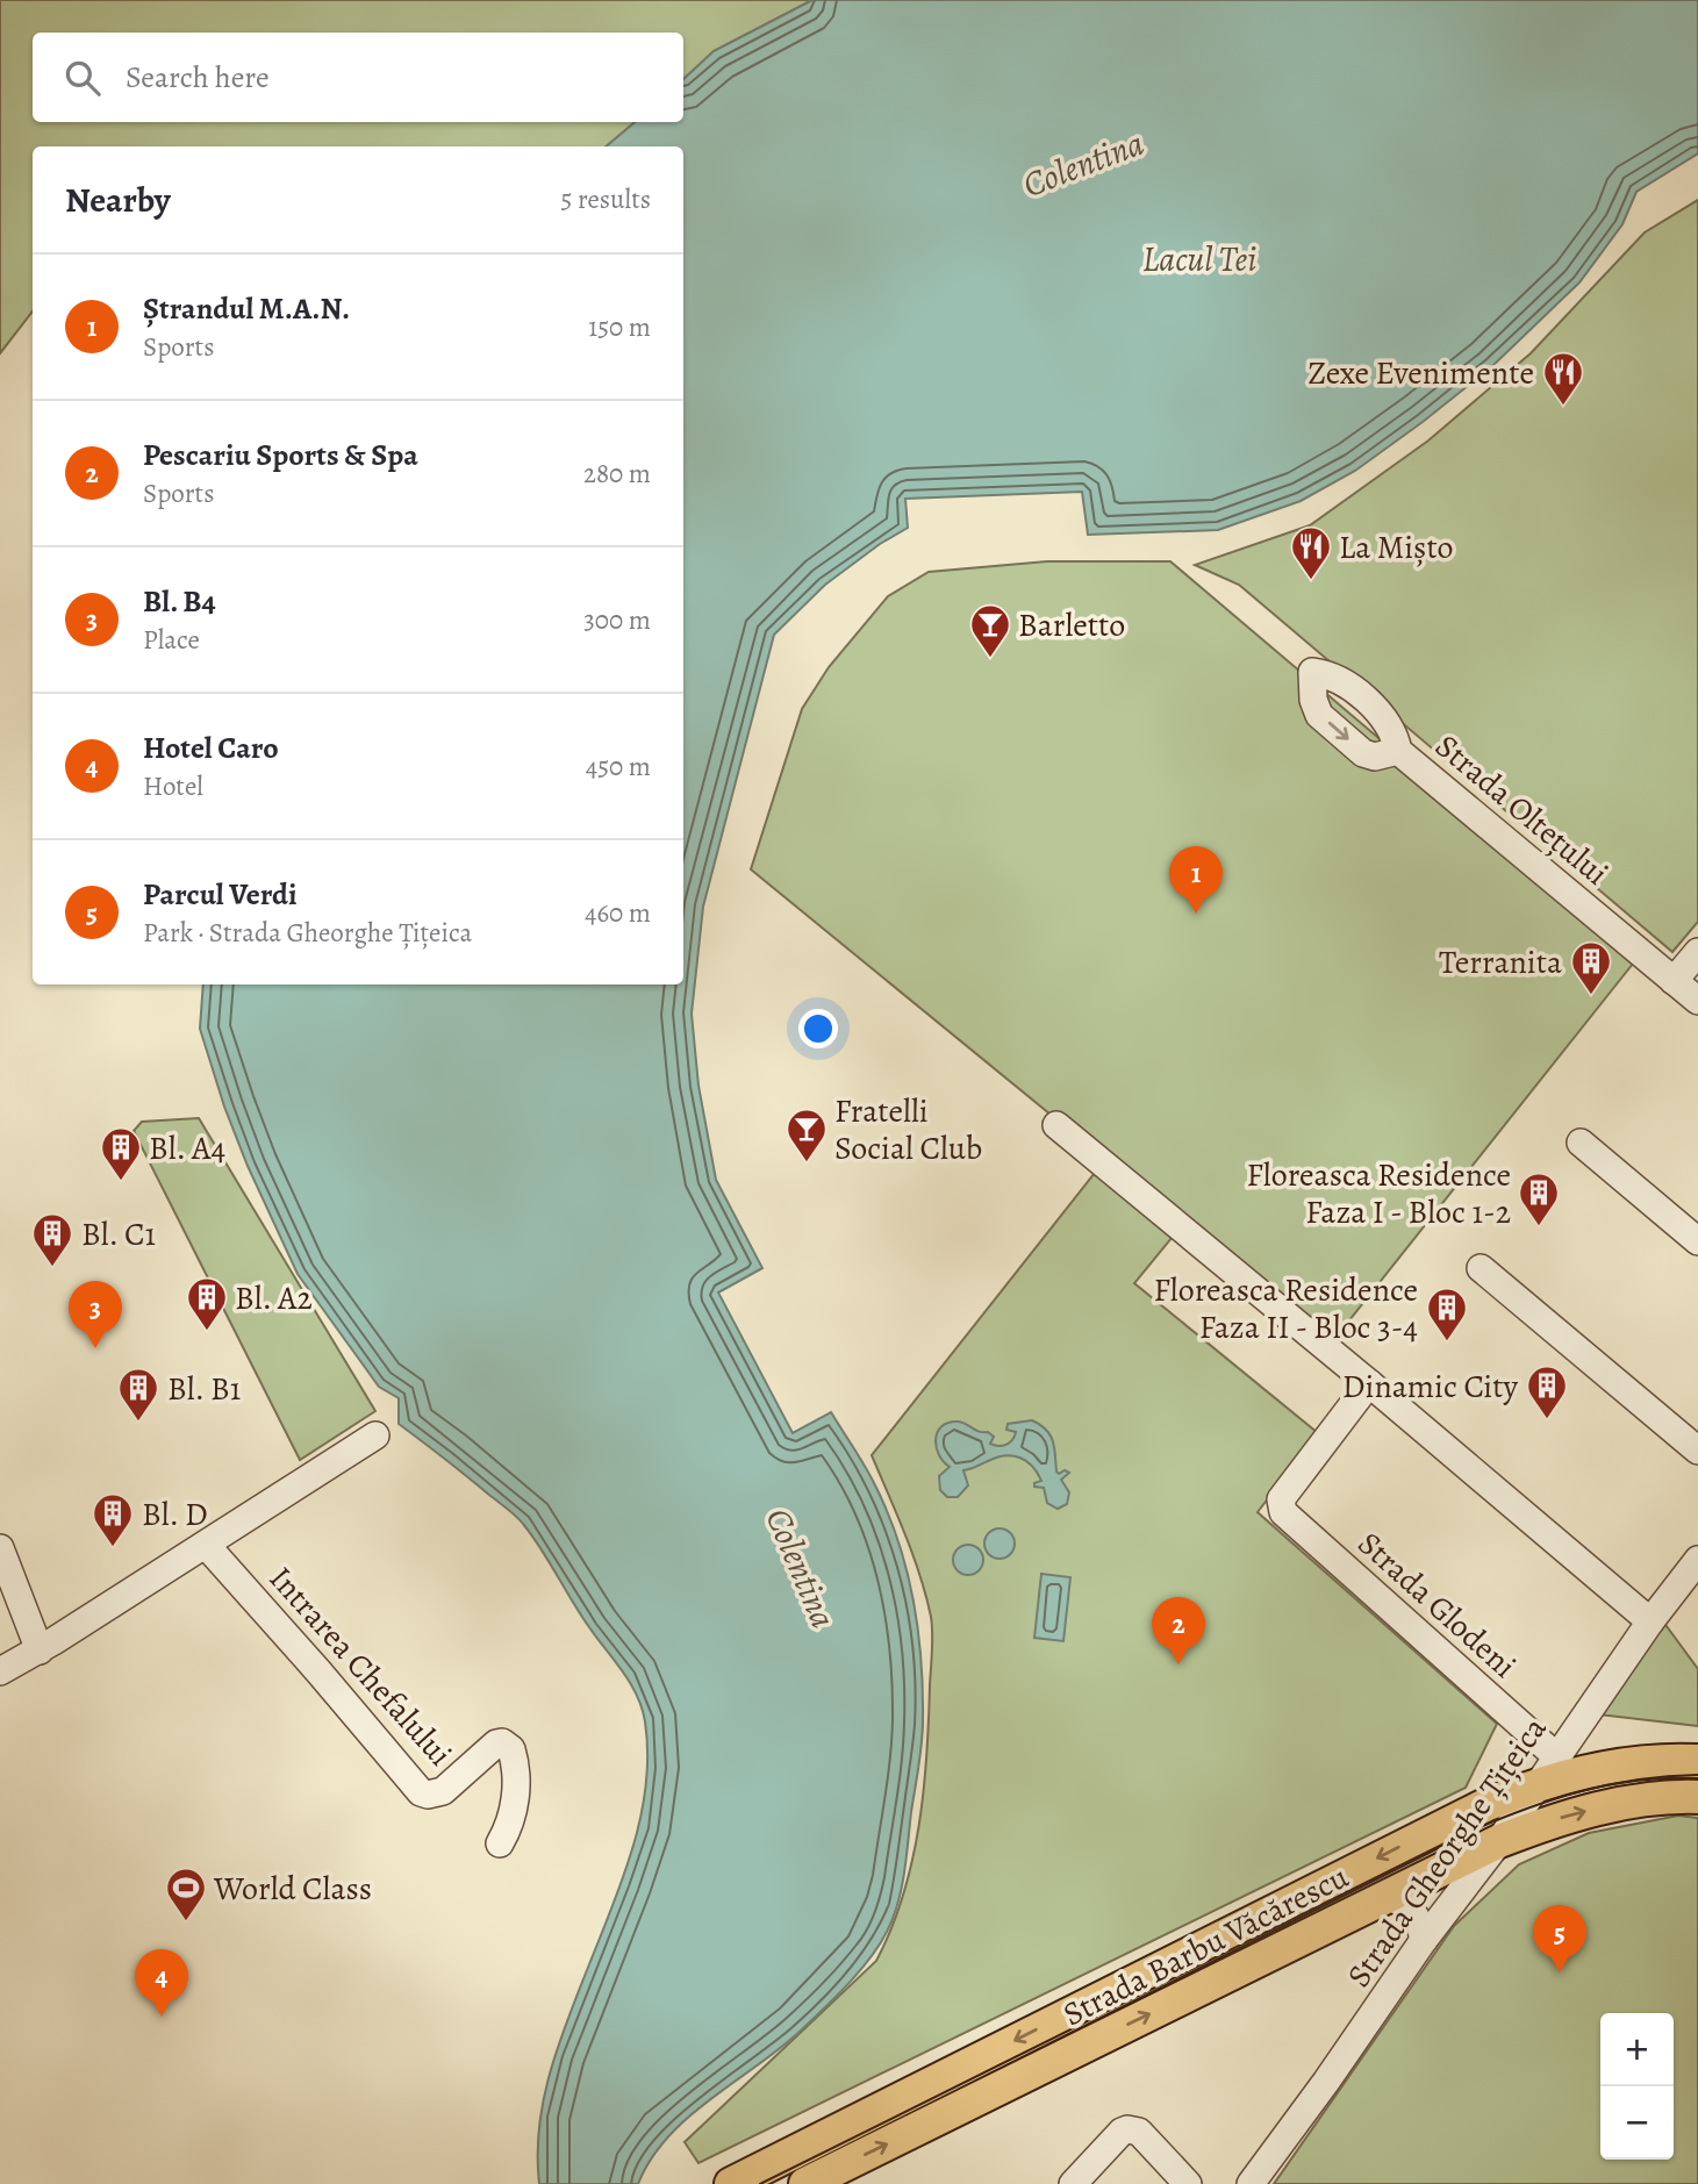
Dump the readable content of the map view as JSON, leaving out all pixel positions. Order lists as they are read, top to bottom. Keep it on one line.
{"streets":{"main road":["Strada Barbu Văcărescu"],"street":["Strada Oltețului","Strada Glodeni","Intrarea Chefalului","Strada Gheorghe Țițeica"]},"crossings":[["Strada Glodeni","Strada Gheorghe Țițeica"],["Strada Gheorghe Țițeica","Strada Barbu Văcărescu"]],"water":["Colentina","Lacul Tei"],"places":{"restaurant":["Zexe Evenimente","La Mișto"],"bar":["Barletto","Fratelli Social Club"],"building":["Terranita","Bl. A4","Floreasca Residence Faza I - Bloc 1-2","Bl. C1","Bl. A2","Floreasca Residence Faza II - Bloc 3-4","Dinamic City","Bl. B1","Bl. D"],"sports":["World Class"]},"page":{"search":"Search here","heading":["Nearby","5 results"],"list":[{"mark":"1","name":"Ștrandul M.A.N.","note":"Sports","value":"150 m"},{"mark":"2","name":"Pescariu Sports & Spa","note":"Sports","value":"280 m"},{"mark":"3","name":"Bl. B4","note":"Place","value":"300 m"},{"mark":"4","name":"Hotel Caro","note":"Hotel","value":"450 m"},{"mark":"5","name":"Parcul Verdi","note":"Park · Strada Gheorghe Țițeica","value":"460 m"}],"pins":["1","3","2","5","4"],"map_buttons":["+","−"]}}
